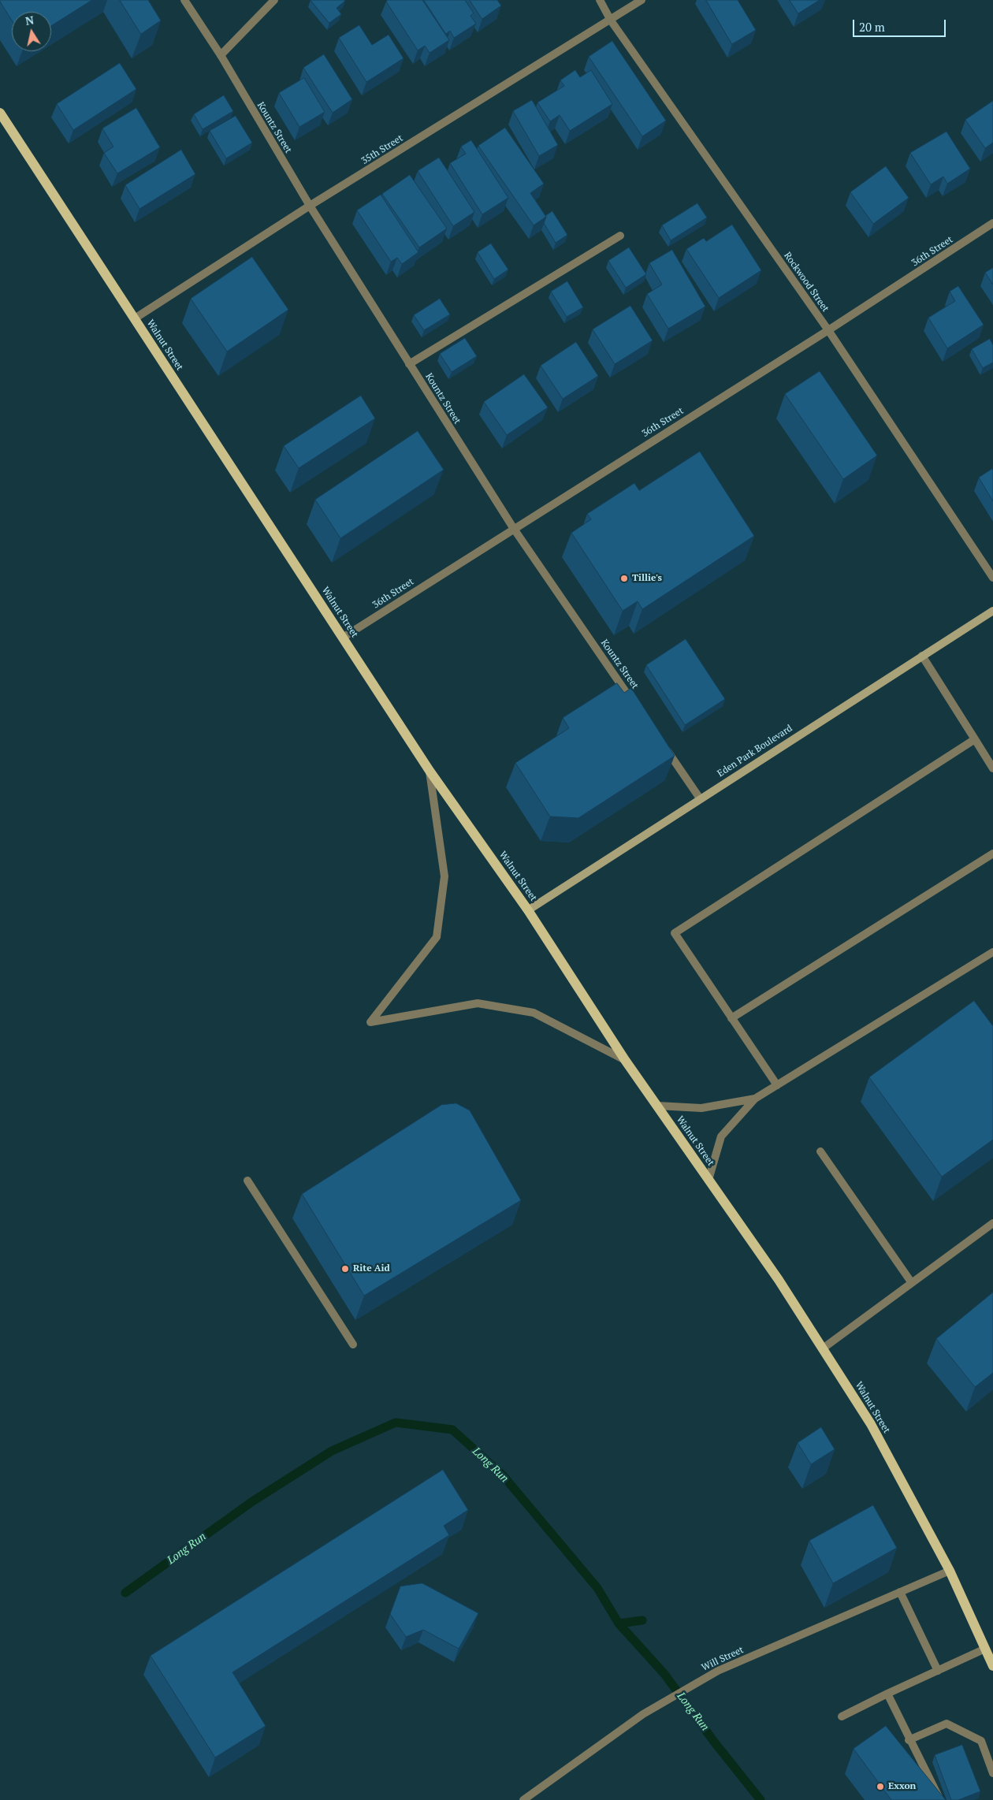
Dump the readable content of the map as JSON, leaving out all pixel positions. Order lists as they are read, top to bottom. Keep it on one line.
{"streets":{"main road":["Walnut Street","Eden Park Boulevard"],"street":["Kountz Street","35th Street","36th Street","Rockwood Street","Will Street"]},"crossings":[["Kountz Street","35th Street"],["Kountz Street","36th Street"],["35th Street","Rockwood Street"],["35th Street","Walnut Street"],["36th Street","Rockwood Street"],["36th Street","Walnut Street"],["Walnut Street","Eden Park Boulevard"],["Walnut Street","Will Street"]],"water":["Long Run"],"places":["Tillie's","Rite Aid","Exxon"],"scale_bar":"20 m","north":"top"}
